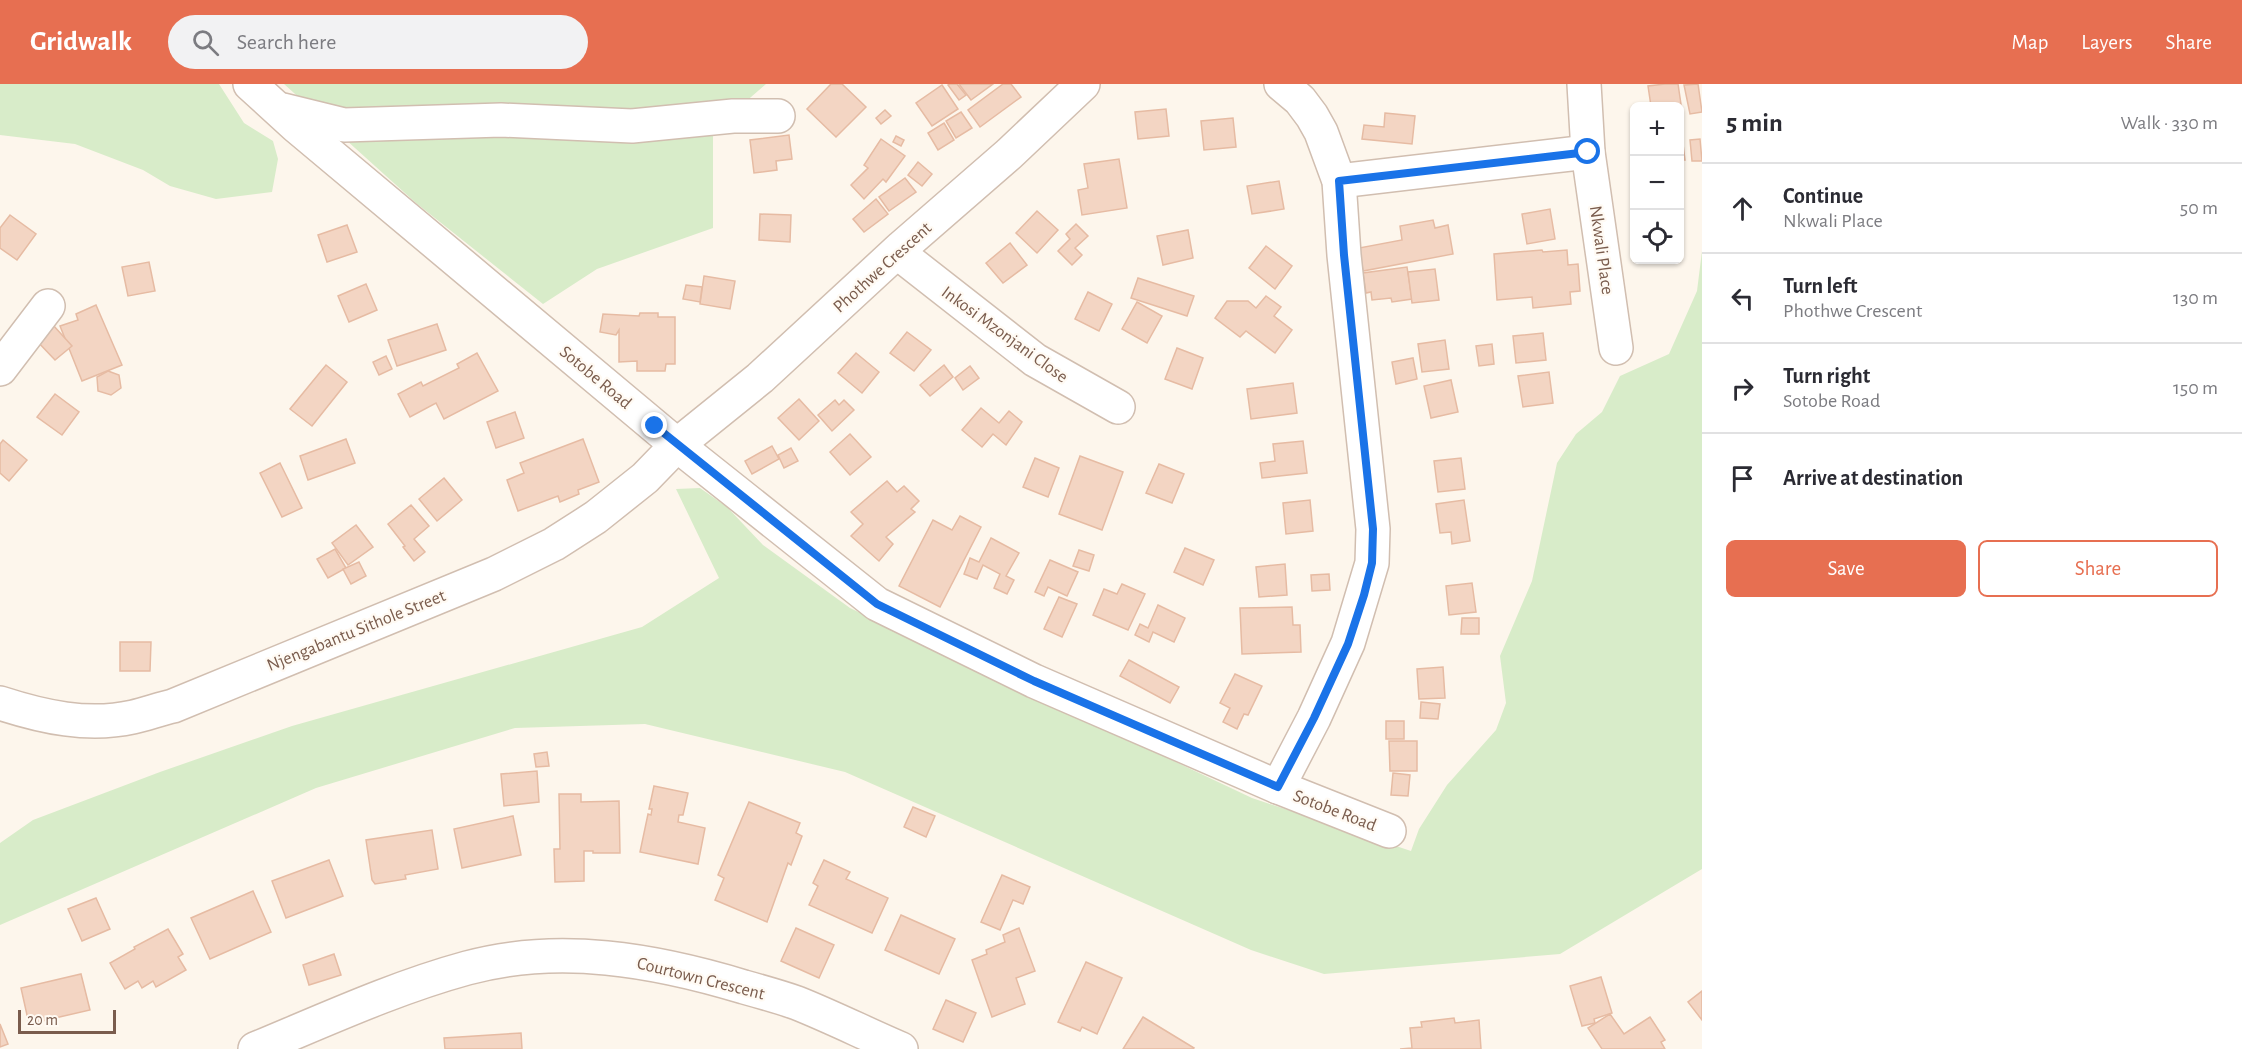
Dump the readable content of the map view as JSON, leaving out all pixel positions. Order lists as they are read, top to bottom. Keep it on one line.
{"streets":{"street":["Nkwali Place","Phothwe Crescent","Inkosi Mzonjani Close","Sotobe Road","Njengabantu Sithole Street","Courtown Crescent"]},"crossings":[["Phothwe Crescent","Inkosi Mzonjani Close"],["Phothwe Crescent","Sotobe Road"],["Phothwe Crescent","Njengabantu Sithole Street"],["Sotobe Road","Njengabantu Sithole Street"]],"scale_bar":"20 m","page":{"header":"Gridwalk","search":"Search here","nav":["Map","Layers","Share"],"heading":["5 min","Walk · 330 m"],"map_buttons":["+","−"],"list":[["Continue","Nkwali Place","50 m"],["Turn left","Phothwe Crescent","130 m"],["Turn right","Sotobe Road","150 m"],"Arrive at destination"],"buttons":["Save","Share"],"scale":"20 m"}}
